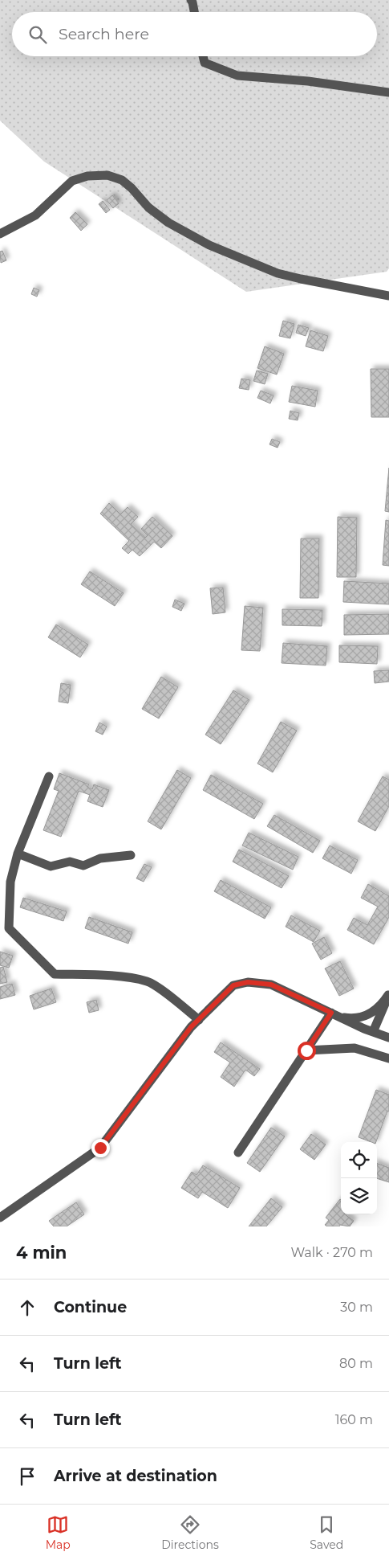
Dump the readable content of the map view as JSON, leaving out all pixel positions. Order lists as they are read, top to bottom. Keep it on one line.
{"page":{"search":"Search here","heading":["4 min","Walk · 270 m"],"list":[["Continue","30 m"],["Turn left","80 m"],["Turn left","160 m"],"Arrive at destination"],"nav":["Map","Directions","Saved"]}}
